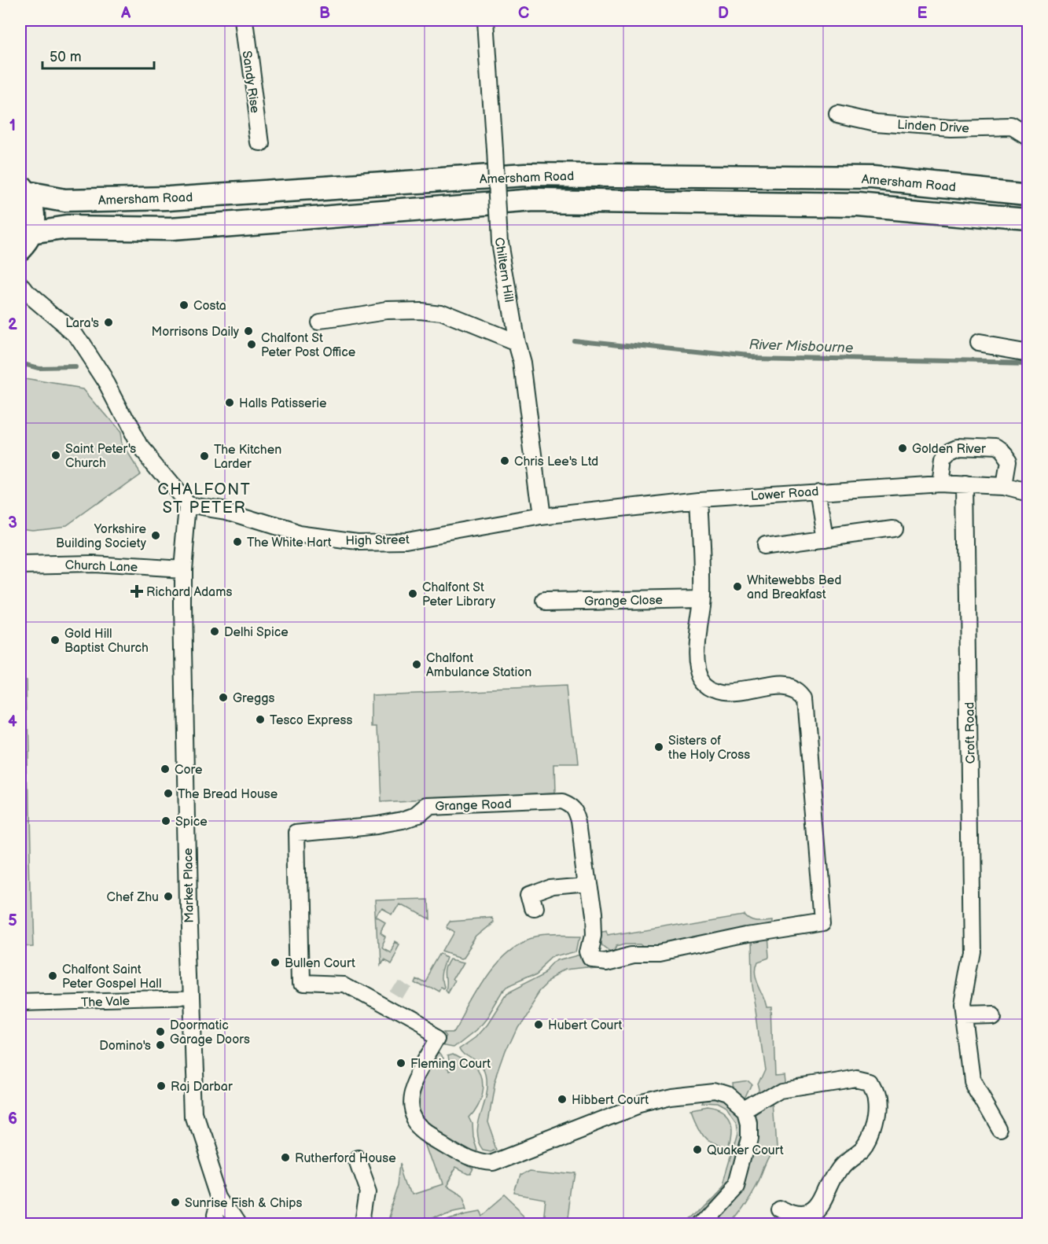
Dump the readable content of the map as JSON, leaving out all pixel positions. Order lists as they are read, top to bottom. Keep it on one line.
{"streets":{"highway":["Amersham Road"],"street":["Sandy Rise","Linden Drive","Chiltern Hill","Lower Road","High Street","Church Lane","Grange Close","Croft Road","Grange Road","Market Place","The Vale"]},"crossings":[["Chiltern Hill","Lower Road"],["Chiltern Hill","High Street"],["Lower Road","High Street"],["Lower Road","Croft Road"],["Lower Road","Grange Road"],["Church Lane","Market Place"],["Grange Close","Grange Road"],["Market Place","The Vale"]],"districts":["CHALFONT ST PETER"],"water":["River Misbourne"],"places":{"other":["Costa","Lara's","Morrisons Daily","Chalfont St Peter Post Office","Halls Patisserie","Golden River","Saint Peter's Church","The Kitchen Larder","Chris Lee's Ltd","Yorkshire Building Society","The White Hart","Whitewebbs Bed and Breakfast","Chalfont St Peter Library","Delhi Spice","Gold Hill Baptist Church","Chalfont Ambulance Station","Greggs","Tesco Express","Sisters of the Holy Cross","Core","The Bread House","Spice","Chef Zhu","Bullen Court","Chalfont Saint Peter Gospel Hall","Hubert Court","Doormatic Garage Doors","Domino's","Fleming Court","Raj Darbar","Hibbert Court","Quaker Court","Rutherford House","Sunrise Fish & Chips"],"health":["Richard Adams"]},"scale_bar":"50 m","grid":{"columns":["A","B","C","D","E"],"rows":["1","2","3","4","5","6"]}}
